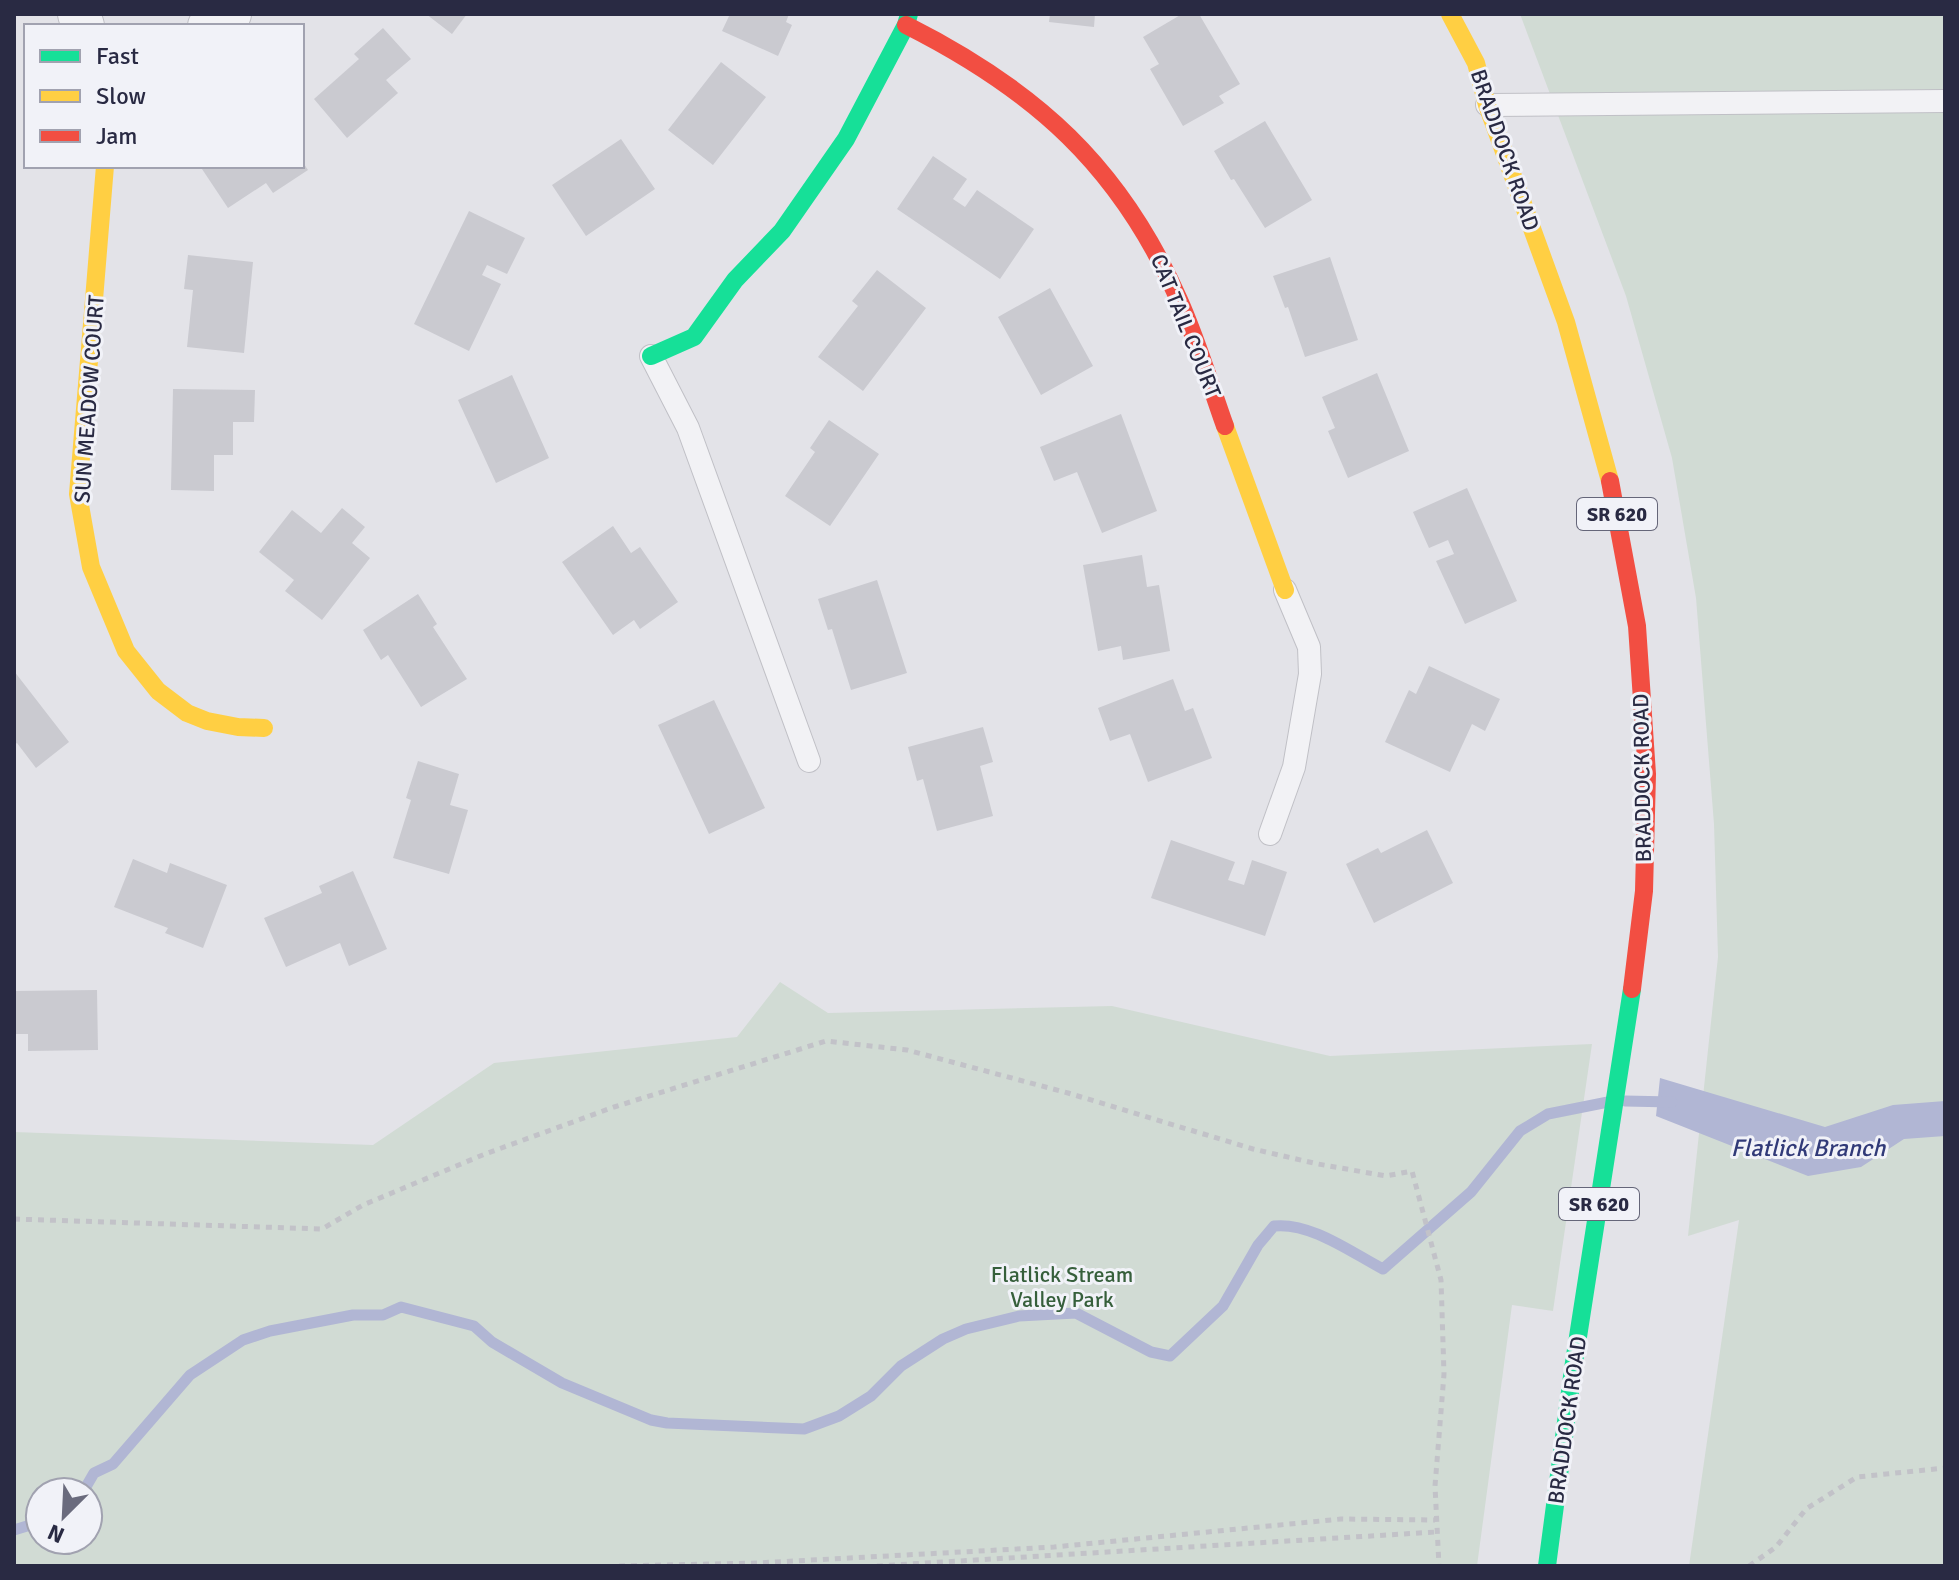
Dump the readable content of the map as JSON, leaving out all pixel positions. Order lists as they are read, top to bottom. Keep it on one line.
{"streets":{"street":["BRADDOCK ROAD","CAT TAIL COURT","SUN MEADOW COURT","SR 620"]},"water":["Flatlick Branch"],"parks":["Flatlick Stream Valley Park"],"legend":["Fast","Slow","Jam"],"north":"bottom left"}
